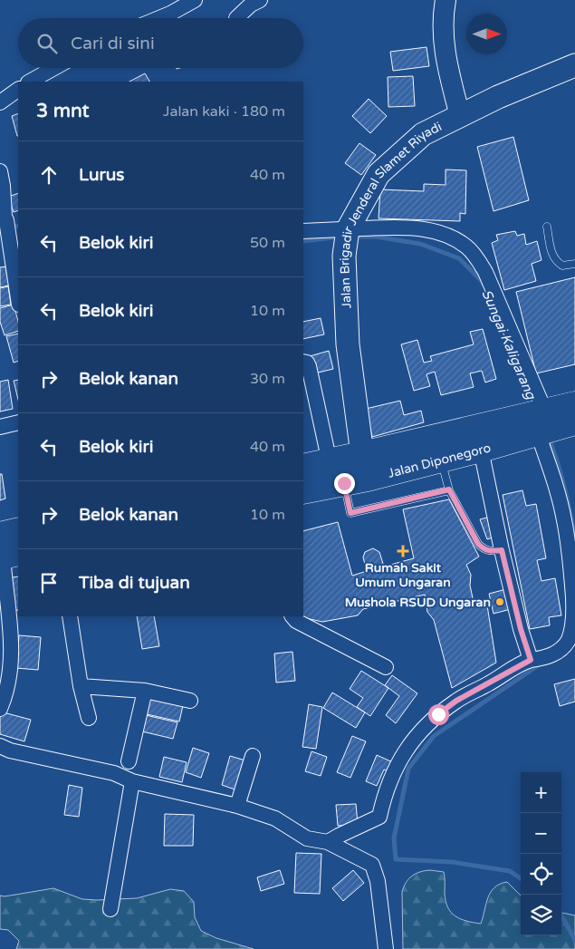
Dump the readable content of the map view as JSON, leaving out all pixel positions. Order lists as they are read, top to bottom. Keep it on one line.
{"streets":{"highway":["Jalan Diponegoro"],"main road":["Jalan Brigadir Jenderal Slamet Riyadi"]},"crossings":[["Jalan Brigadir Jenderal Slamet Riyadi","Jalan Diponegoro"]],"water":["Sungai Kaligarang"],"places":{"health":["Rumah Sakit Umum Ungaran"],"other":["Mushola RSUD Ungaran"]},"north":"right","page":{"search":"Cari di sini","heading":["3 mnt","Jalan kaki · 180 m"],"list":[["Lurus","40 m"],["Belok kiri","50 m"],["Belok kiri","10 m"],["Belok kanan","30 m"],["Belok kiri","40 m"],["Belok kanan","10 m"],"Tiba di tujuan"],"map_buttons":["+","−"]}}
